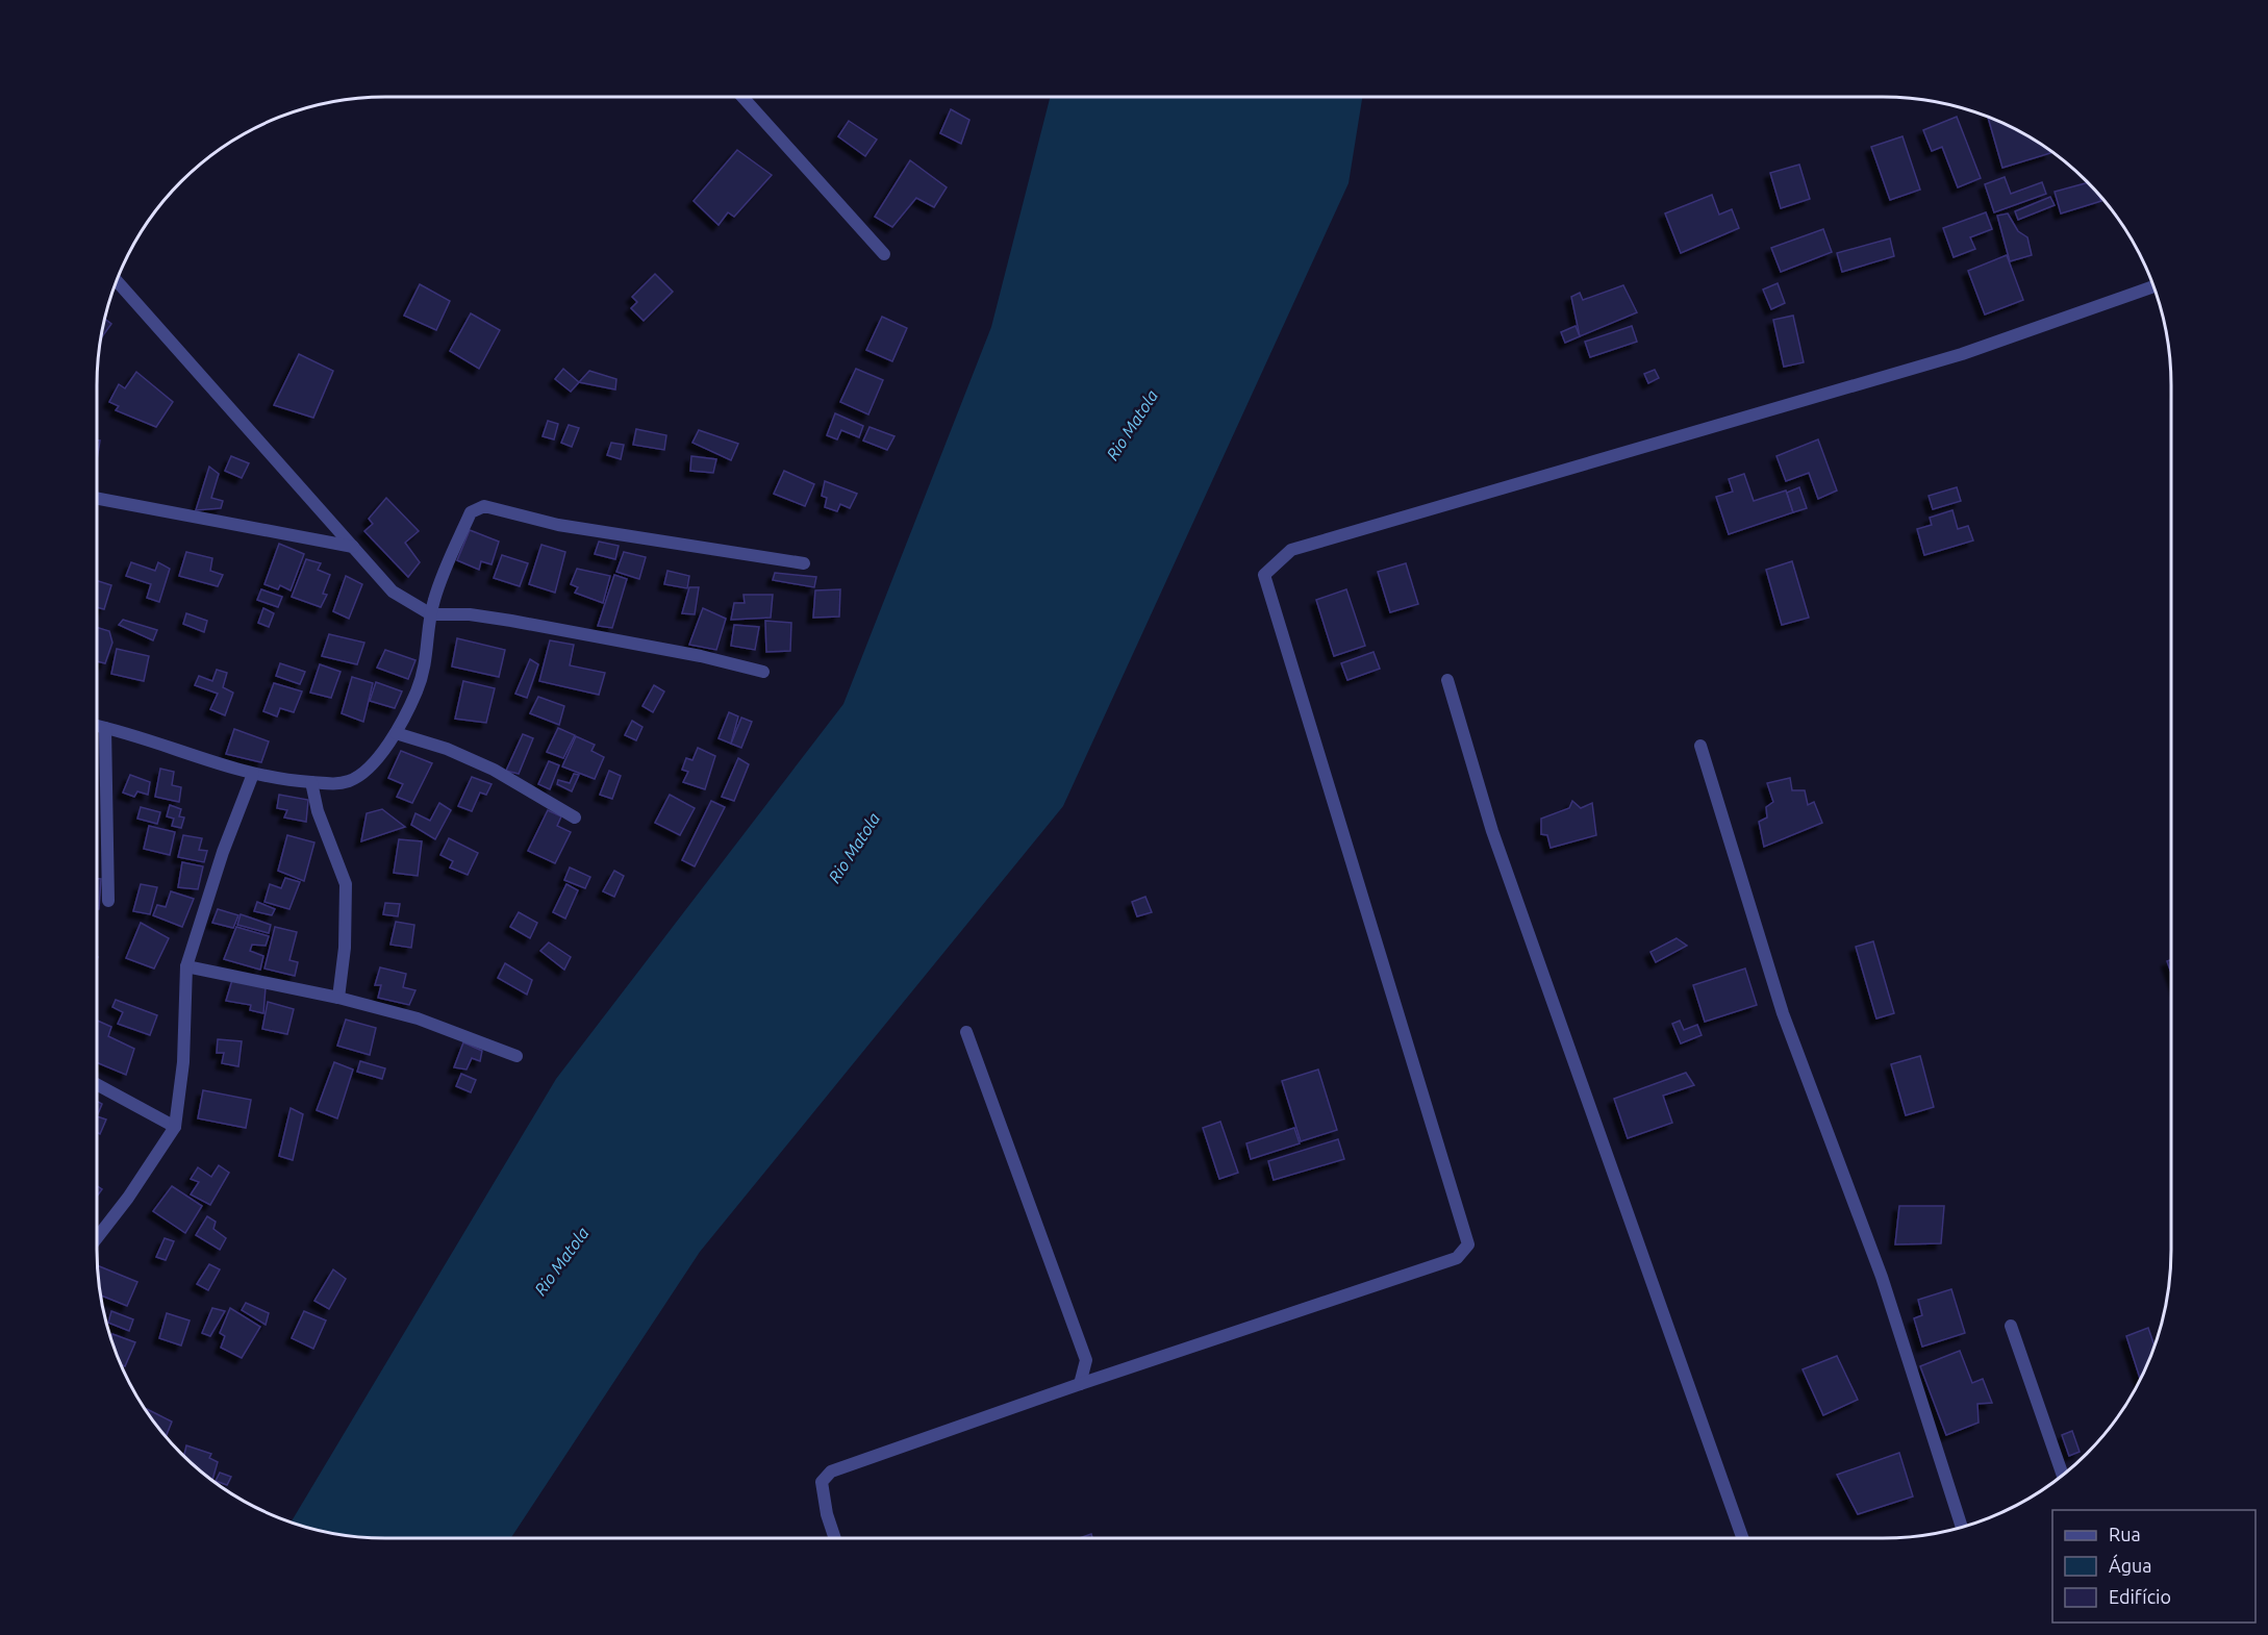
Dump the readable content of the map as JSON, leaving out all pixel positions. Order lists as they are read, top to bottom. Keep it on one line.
{"water":["Rio Matola"],"legend":["Rua","Água","Edifício"]}
